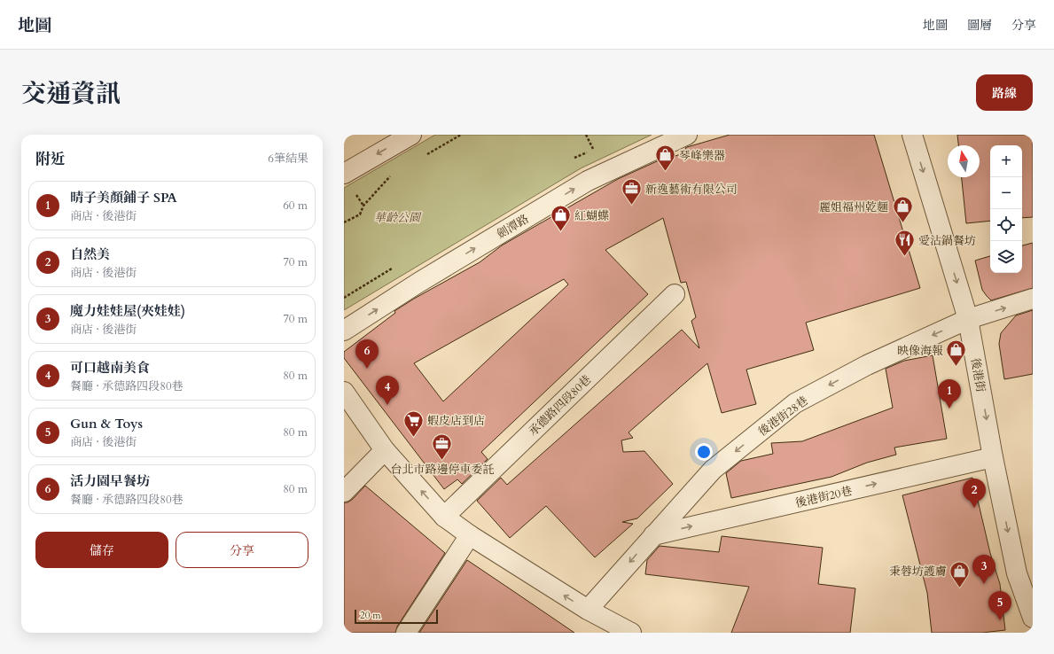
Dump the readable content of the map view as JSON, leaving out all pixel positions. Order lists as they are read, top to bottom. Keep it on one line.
{"streets":{"street":["劍潭路","後港街","承德路四段80巷","後港街28巷","後港街20巷"]},"crossings":[["後港街","後港街28巷"],["後港街","後港街20巷"],["後港街28巷","後港街20巷"]],"one_way":["劍潭路","後港街","後港街20巷"],"parks":["華齡公園"],"places":{"shop":["琴峰樂器","麗姐福州乾麵","紅蝴蝶","映像海報","秉蓉坊護膚"],"office":["新逸藝術有限公司","台北市路邊停車委託"],"restaurant":["愛沾鍋餐坊"],"supermarket":["蝦皮店到店"]},"scale_bar":"20 m","north":"top","page":{"header":"地圖","nav":["地圖","圖層","分享"],"title":"交通資訊","buttons":["路線",["儲存","分享"]],"heading":["附近","6筆結果"],"map_buttons":["+","−"],"list":[{"mark":"1","name":"晴子美顏鋪子 SPA","note":"商店 · 後港街","value":"60 m"},{"mark":"2","name":"自然美","note":"商店 · 後港街","value":"70 m"},{"mark":"3","name":"魔力娃娃屋(夾娃娃)","note":"商店 · 後港街","value":"70 m"},{"mark":"4","name":"可口越南美食","note":"餐廳 · 承德路四段80巷","value":"80 m"},{"mark":"5","name":"Gun & Toys","note":"商店 · 後港街","value":"80 m"},{"mark":"6","name":"活力園早餐坊","note":"餐廳 · 承德路四段80巷","value":"80 m"}],"pins":["6","4","1","2","3","5"],"scale":"20 m"}}
